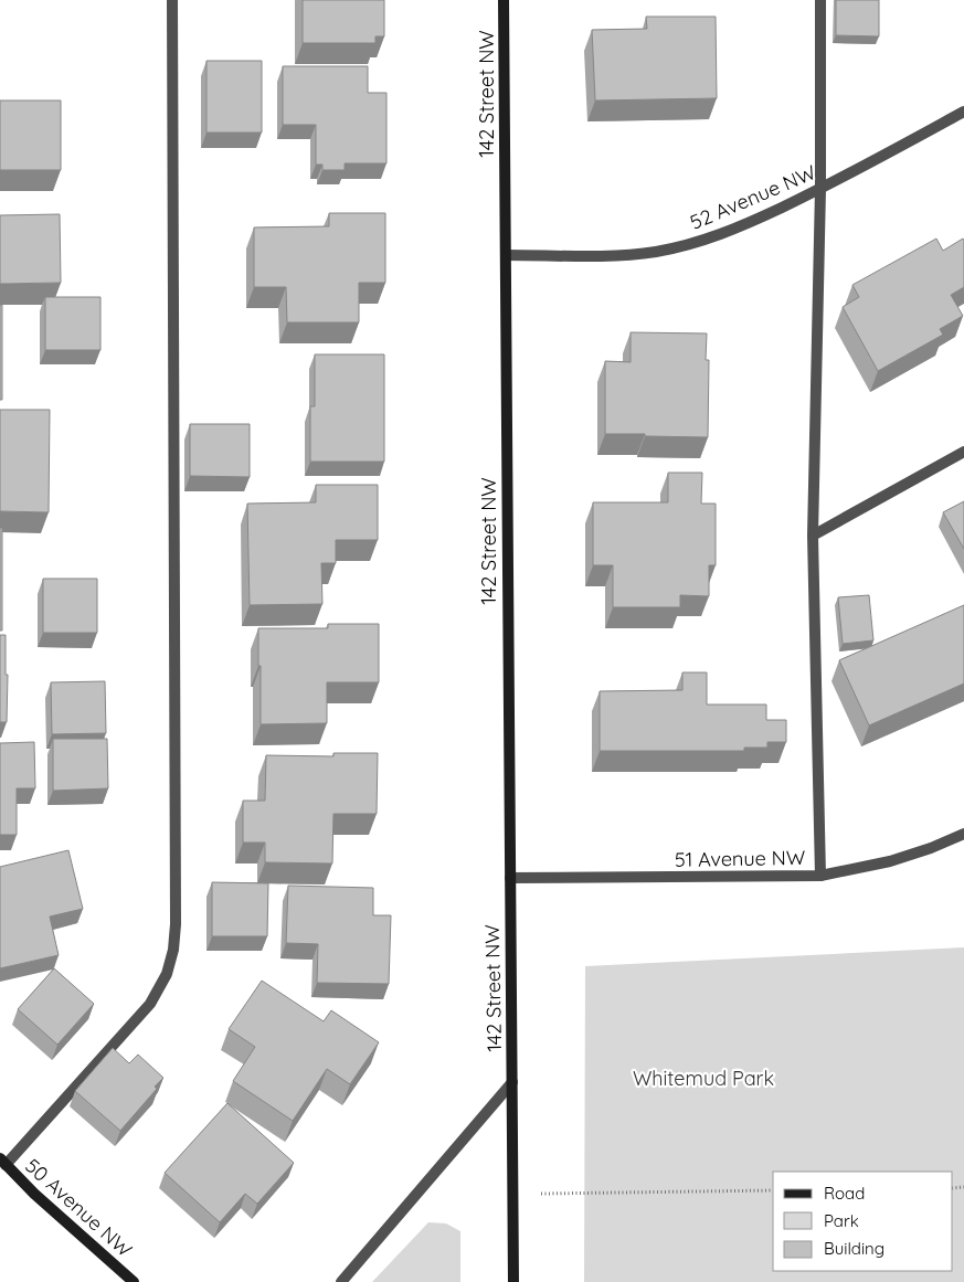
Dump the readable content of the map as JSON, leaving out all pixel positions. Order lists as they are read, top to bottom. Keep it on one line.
{"streets":{"street":["142 Street NW","52 Avenue NW","51 Avenue NW","50 Avenue NW"]},"crossings":[["142 Street NW","52 Avenue NW"],["142 Street NW","51 Avenue NW"]],"parks":["Whitemud Park"],"legend":["Road","Park","Building"]}
